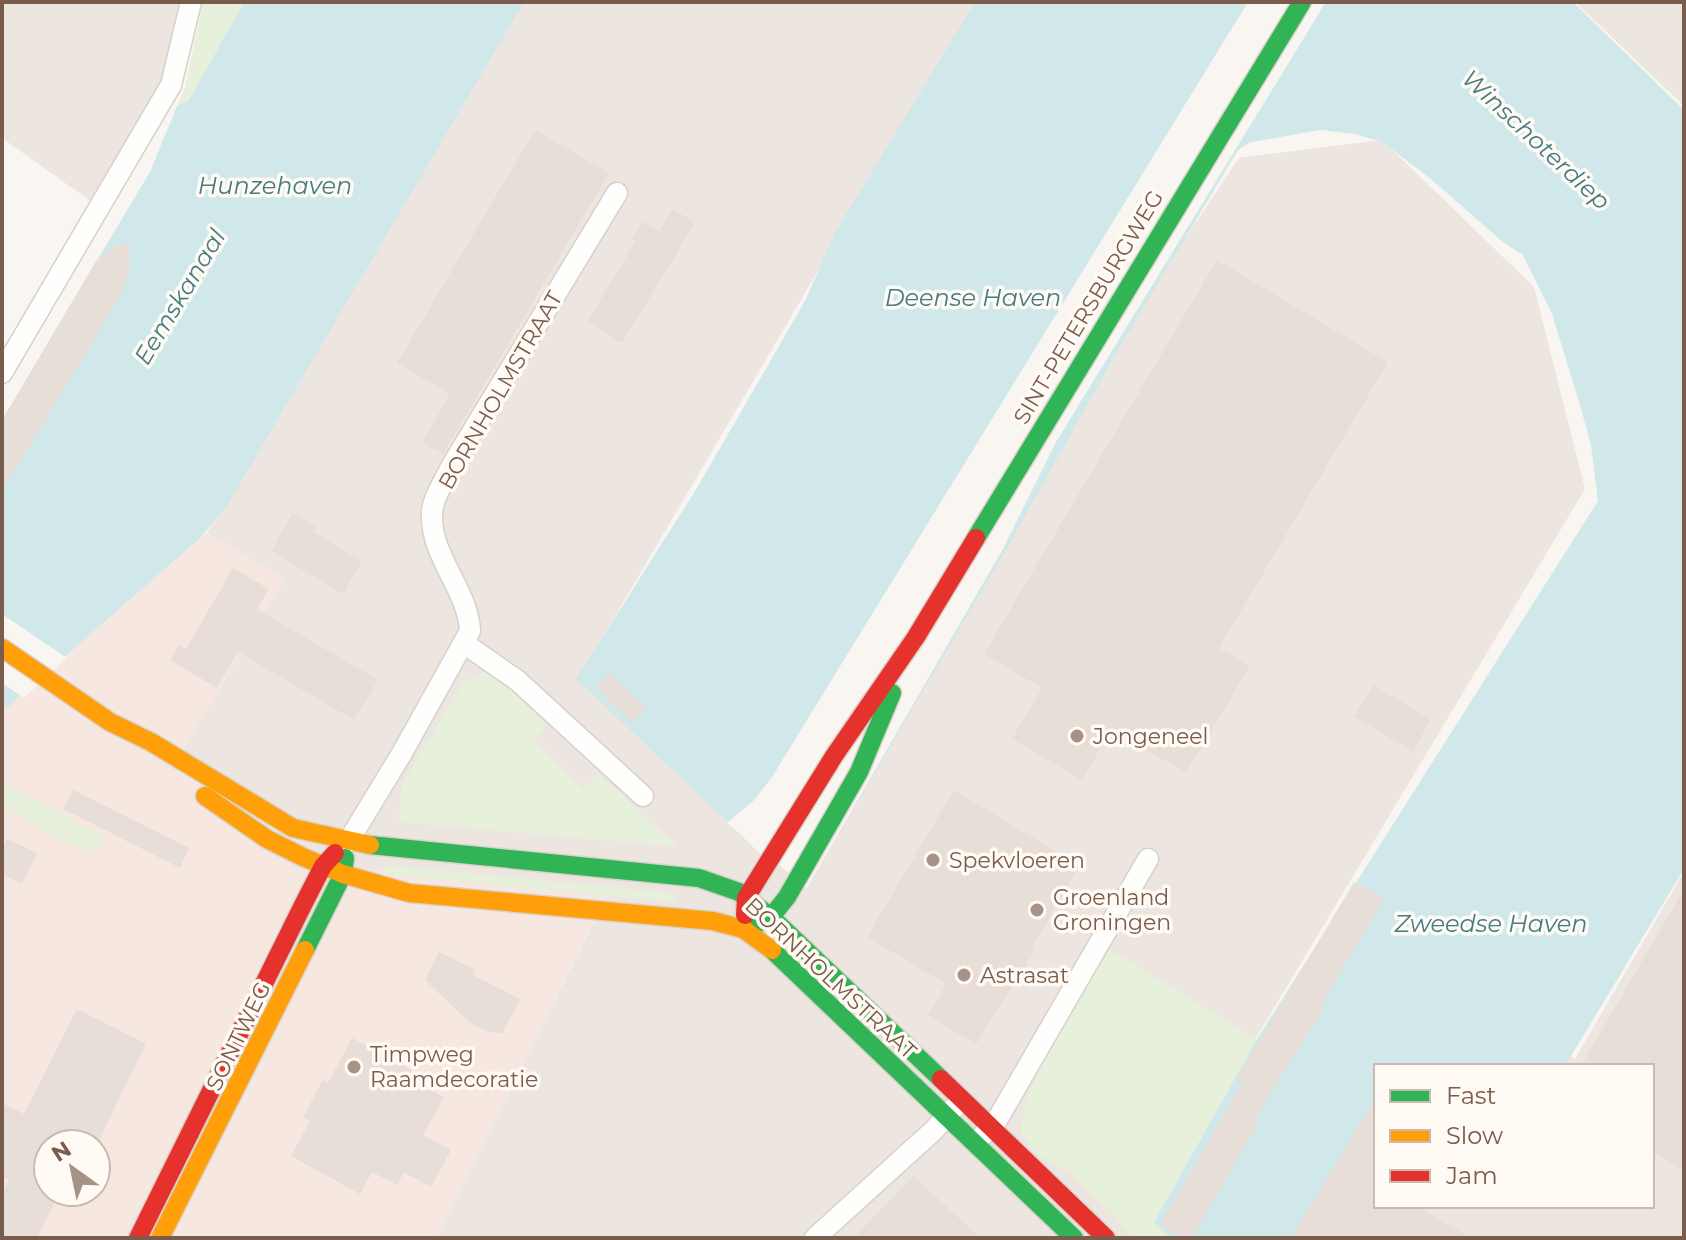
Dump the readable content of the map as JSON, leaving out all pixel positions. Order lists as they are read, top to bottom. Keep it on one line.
{"streets":{"street":["SINT-PETERSBURGWEG","BORNHOLMSTRAAT","SONTWEG"]},"crossings":[["SINT-PETERSBURGWEG","BORNHOLMSTRAAT"],["BORNHOLMSTRAAT","SONTWEG"]],"water":["Winschoterdiep","Hunzehaven","Eemskanaal","Deense Haven","Zweedse Haven"],"places":["Jongeneel","Spekvloeren","Groenland Groningen","Astrasat","Timpweg Raamdecoratie"],"legend":["Fast","Slow","Jam"],"north":"top left"}
